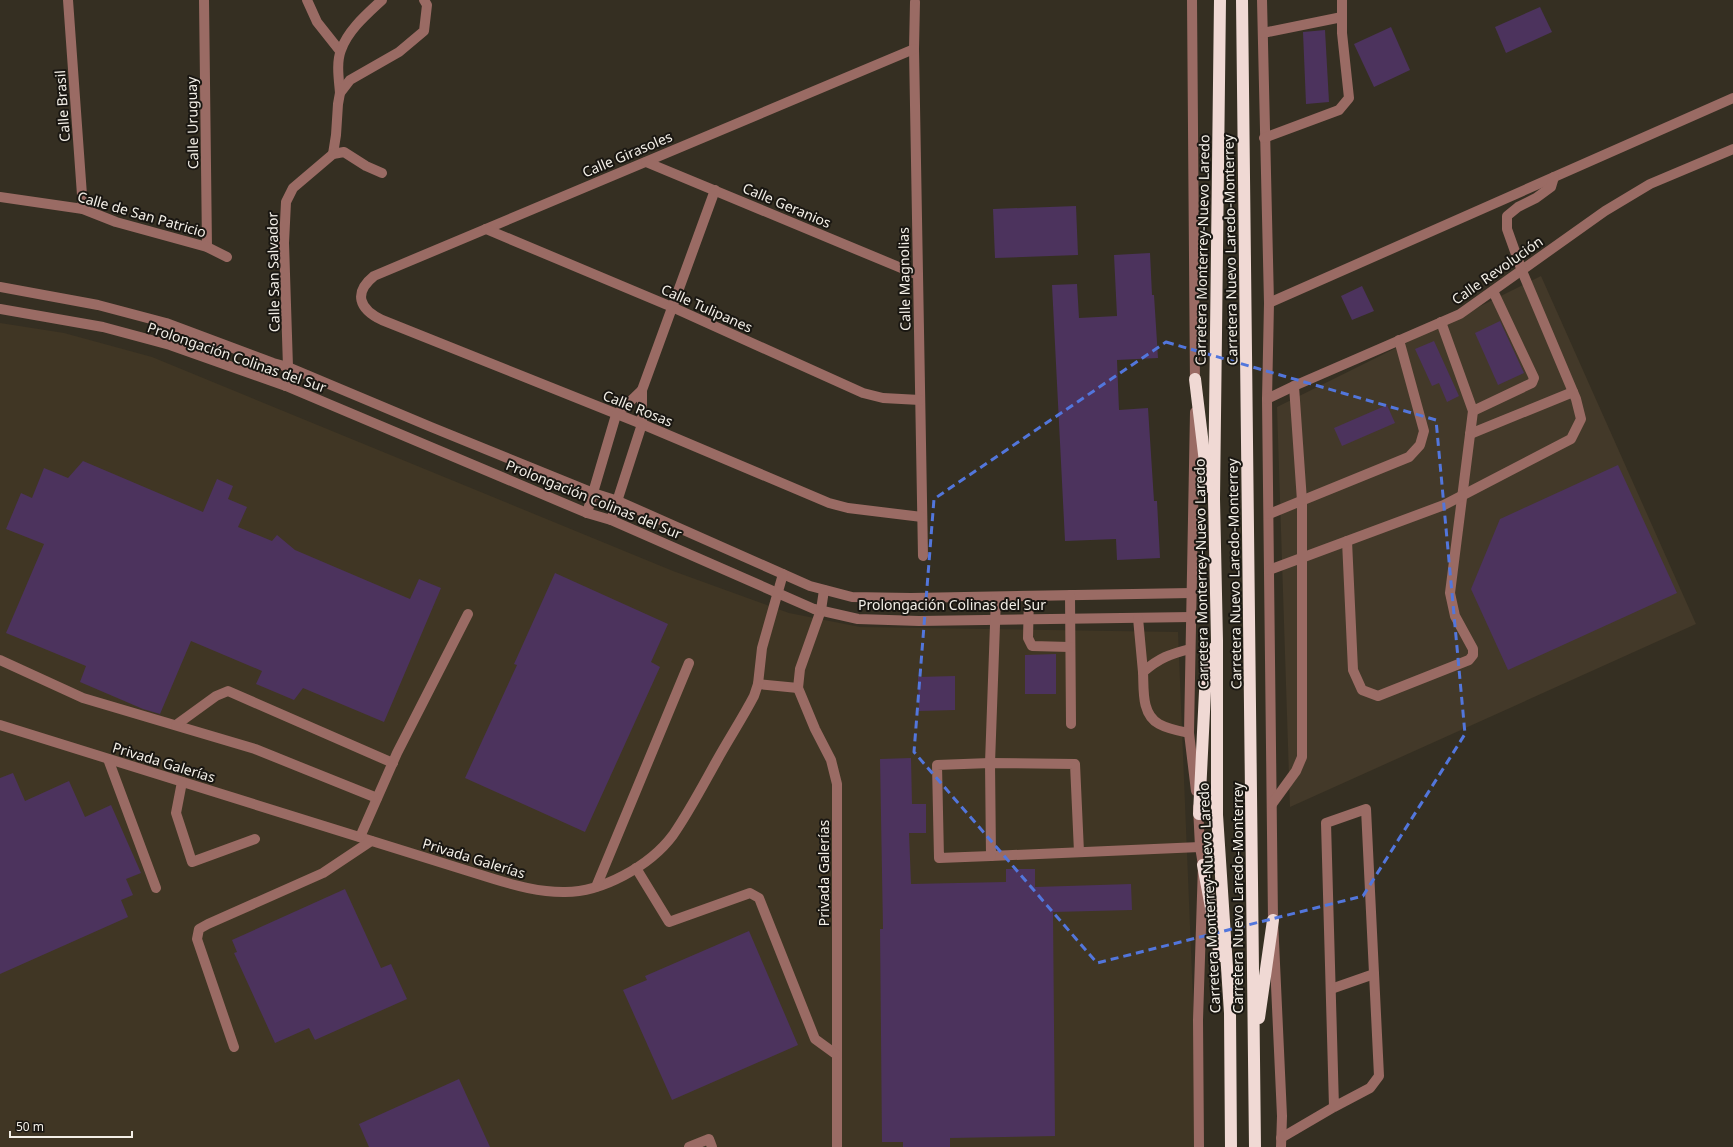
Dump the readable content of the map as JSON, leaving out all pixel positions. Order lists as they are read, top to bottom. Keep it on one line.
{"streets":{"highway":["Carretera Monterrey-Nuevo Laredo","Carretera Nuevo Laredo-Monterrey"],"street":["Calle Brasil","Calle Uruguay","Calle Girasoles","Calle Geranios","Calle de San Patricio","Calle Revolución","Calle San Salvador","Calle Magnolias","Calle Tulipanes","Prolongación Colinas del Sur","Calle Rosas","Privada Galerías"]},"crossings":[["Calle Brasil","Calle de San Patricio"],["Calle Uruguay","Calle de San Patricio"],["Calle Girasoles","Calle Geranios"],["Calle Girasoles","Calle Magnolias"],["Calle Girasoles","Calle Tulipanes"],["Calle Girasoles","Calle Rosas"],["Calle Geranios","Calle Magnolias"],["Calle San Salvador","Prolongación Colinas del Sur"],["Calle Magnolias","Calle Tulipanes"],["Calle Magnolias","Calle Rosas"],["Prolongación Colinas del Sur","Privada Galerías"]],"scale_bar":"50 m"}
